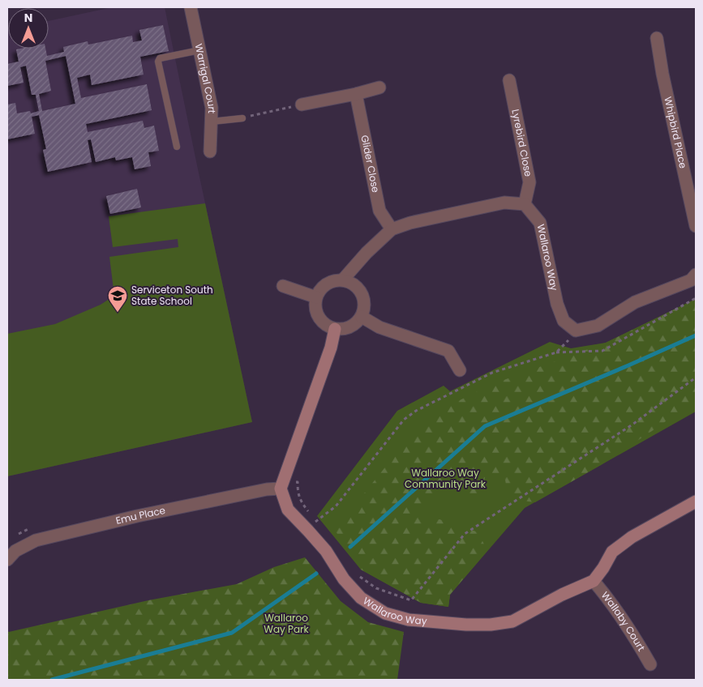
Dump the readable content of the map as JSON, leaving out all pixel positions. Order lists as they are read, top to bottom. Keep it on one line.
{"streets":{"street":["Warrigal Court","Whipbird Place","Lyrebird Close","Glider Close","Wallaroo Way","Emu Place","Wallaby Court"]},"crossings":[["Lyrebird Close","Wallaroo Way"],["Wallaroo Way","Emu Place"],["Wallaroo Way","Wallaby Court"]],"parks":["Wallaroo Way Community Park","Wallaroo Way Park"],"places":{"school or university":["Serviceton South State School"]},"north":"top"}
